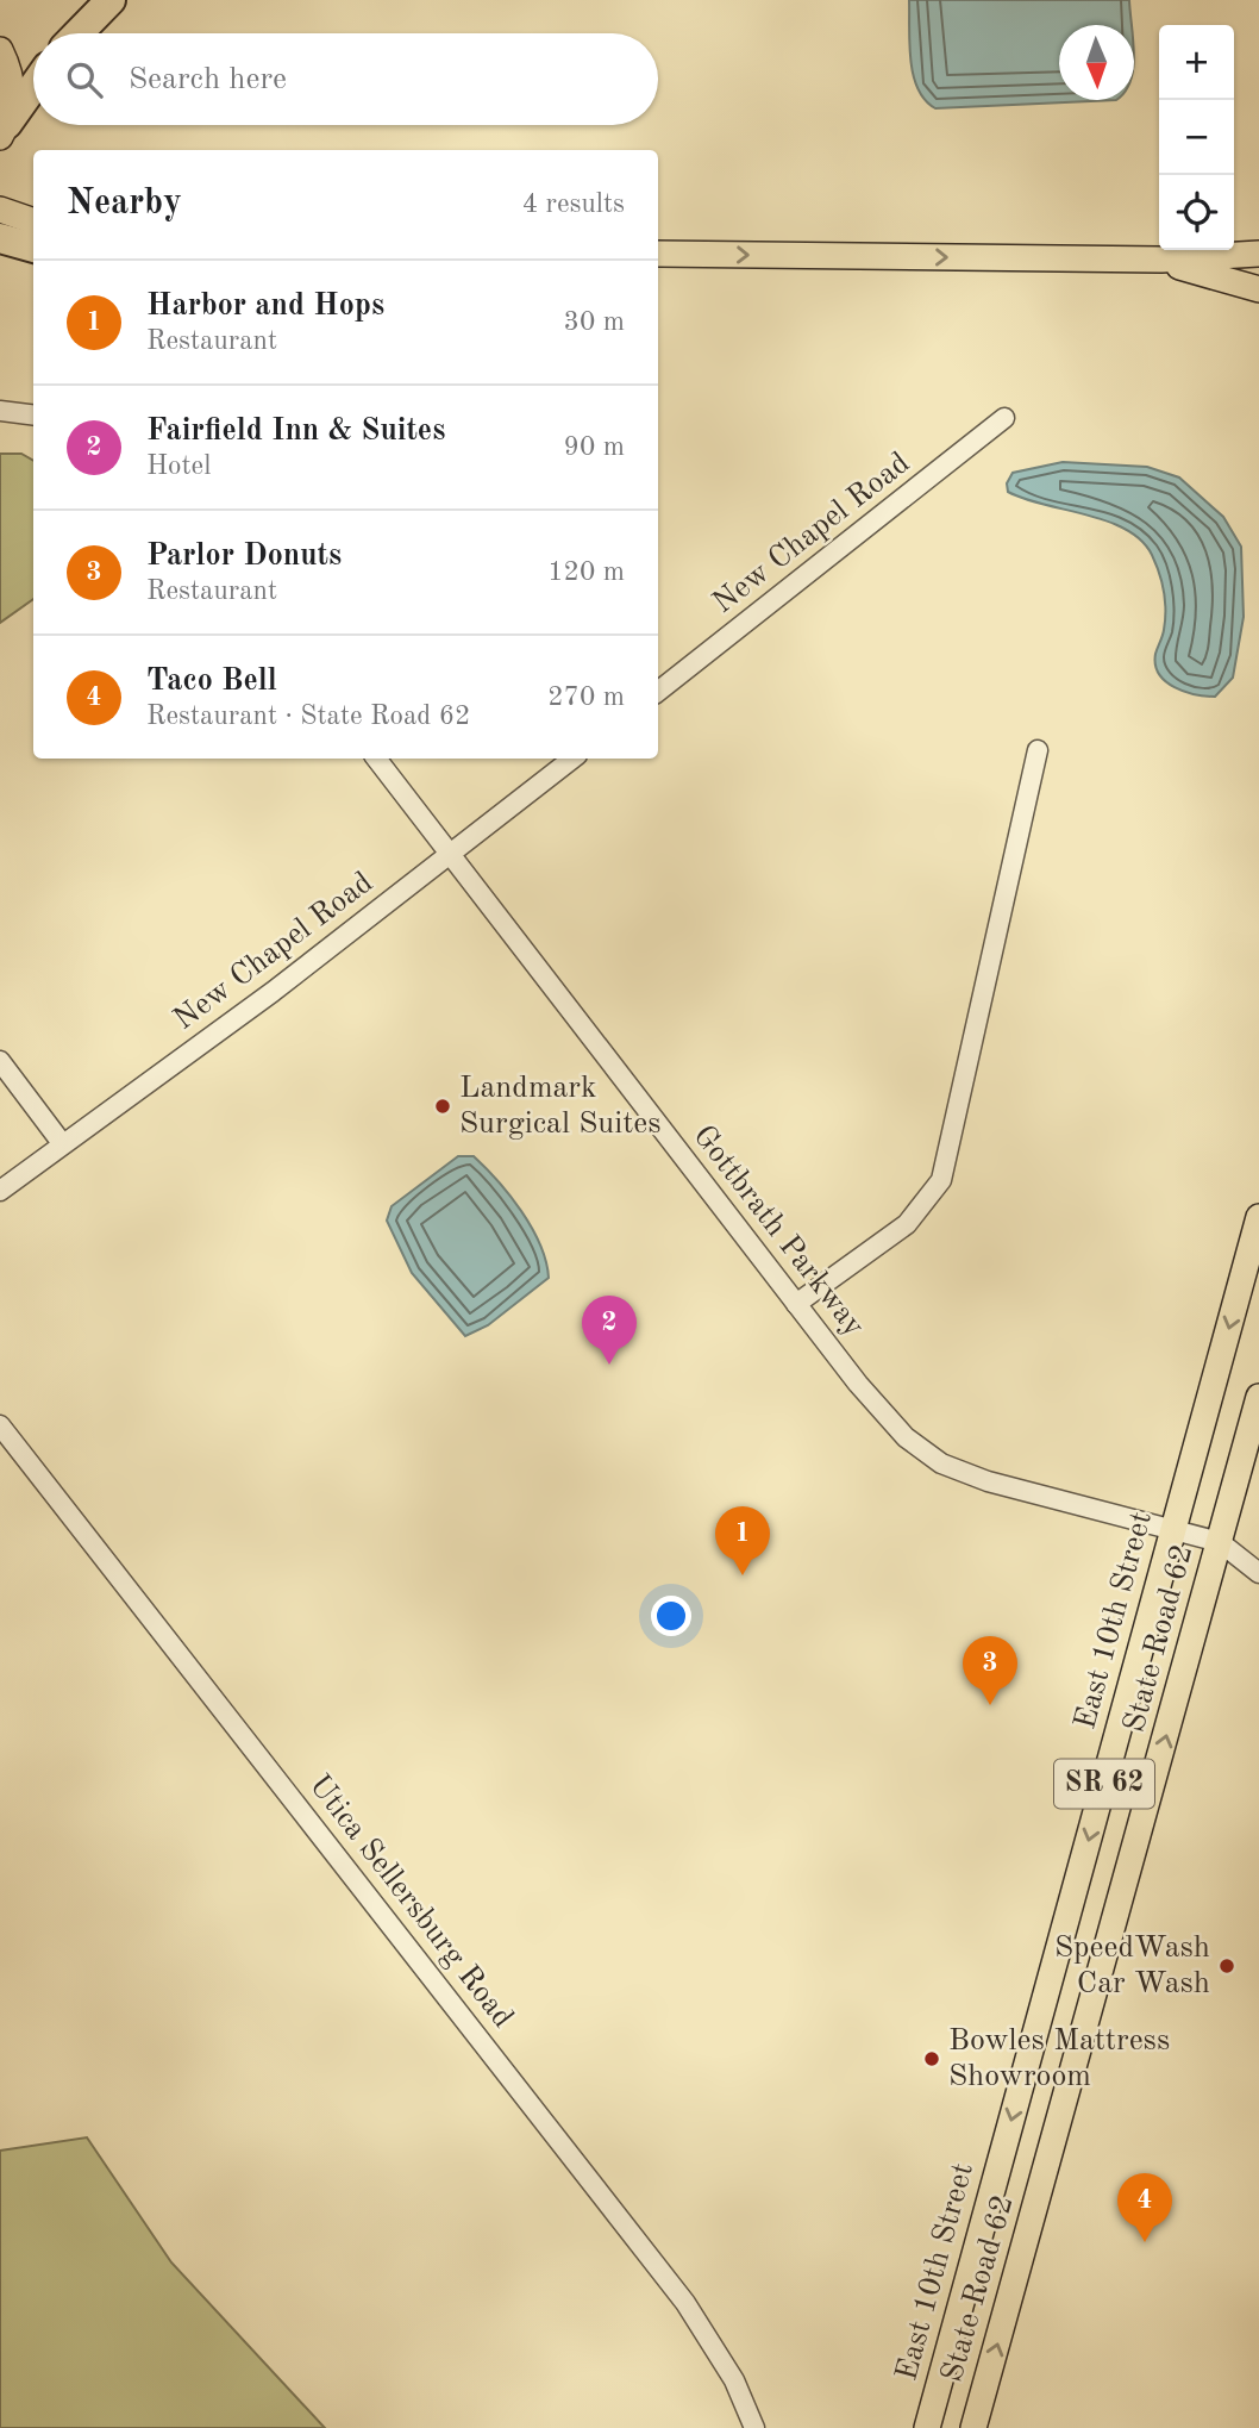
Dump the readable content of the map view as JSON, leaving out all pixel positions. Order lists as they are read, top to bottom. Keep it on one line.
{"streets":{"main road":["East 10th Street","State Road 62","SR 62"],"street":["New Chapel Road","Gottbrath Parkway","Utica Sellersburg Road"]},"crossings":[["New Chapel Road","Gottbrath Parkway"],["Gottbrath Parkway","East 10th Street"],["Gottbrath Parkway","State Road 62"]],"one_way":["East 10th Street","State Road 62"],"places":["Landmark Surgical Suites","SpeedWash Car Wash","Bowles Mattress Showroom"],"north":"bottom","page":{"map_buttons":["+","−"],"search":"Search here","heading":["Nearby","4 results"],"list":[{"mark":"1","name":"Harbor and Hops","note":"Restaurant","value":"30 m"},{"mark":"2","name":"Fairfield Inn & Suites","note":"Hotel","value":"90 m"},{"mark":"3","name":"Parlor Donuts","note":"Restaurant","value":"120 m"},{"mark":"4","name":"Taco Bell","note":"Restaurant · State Road 62","value":"270 m"}],"pins":["2","1","3","4"]}}
